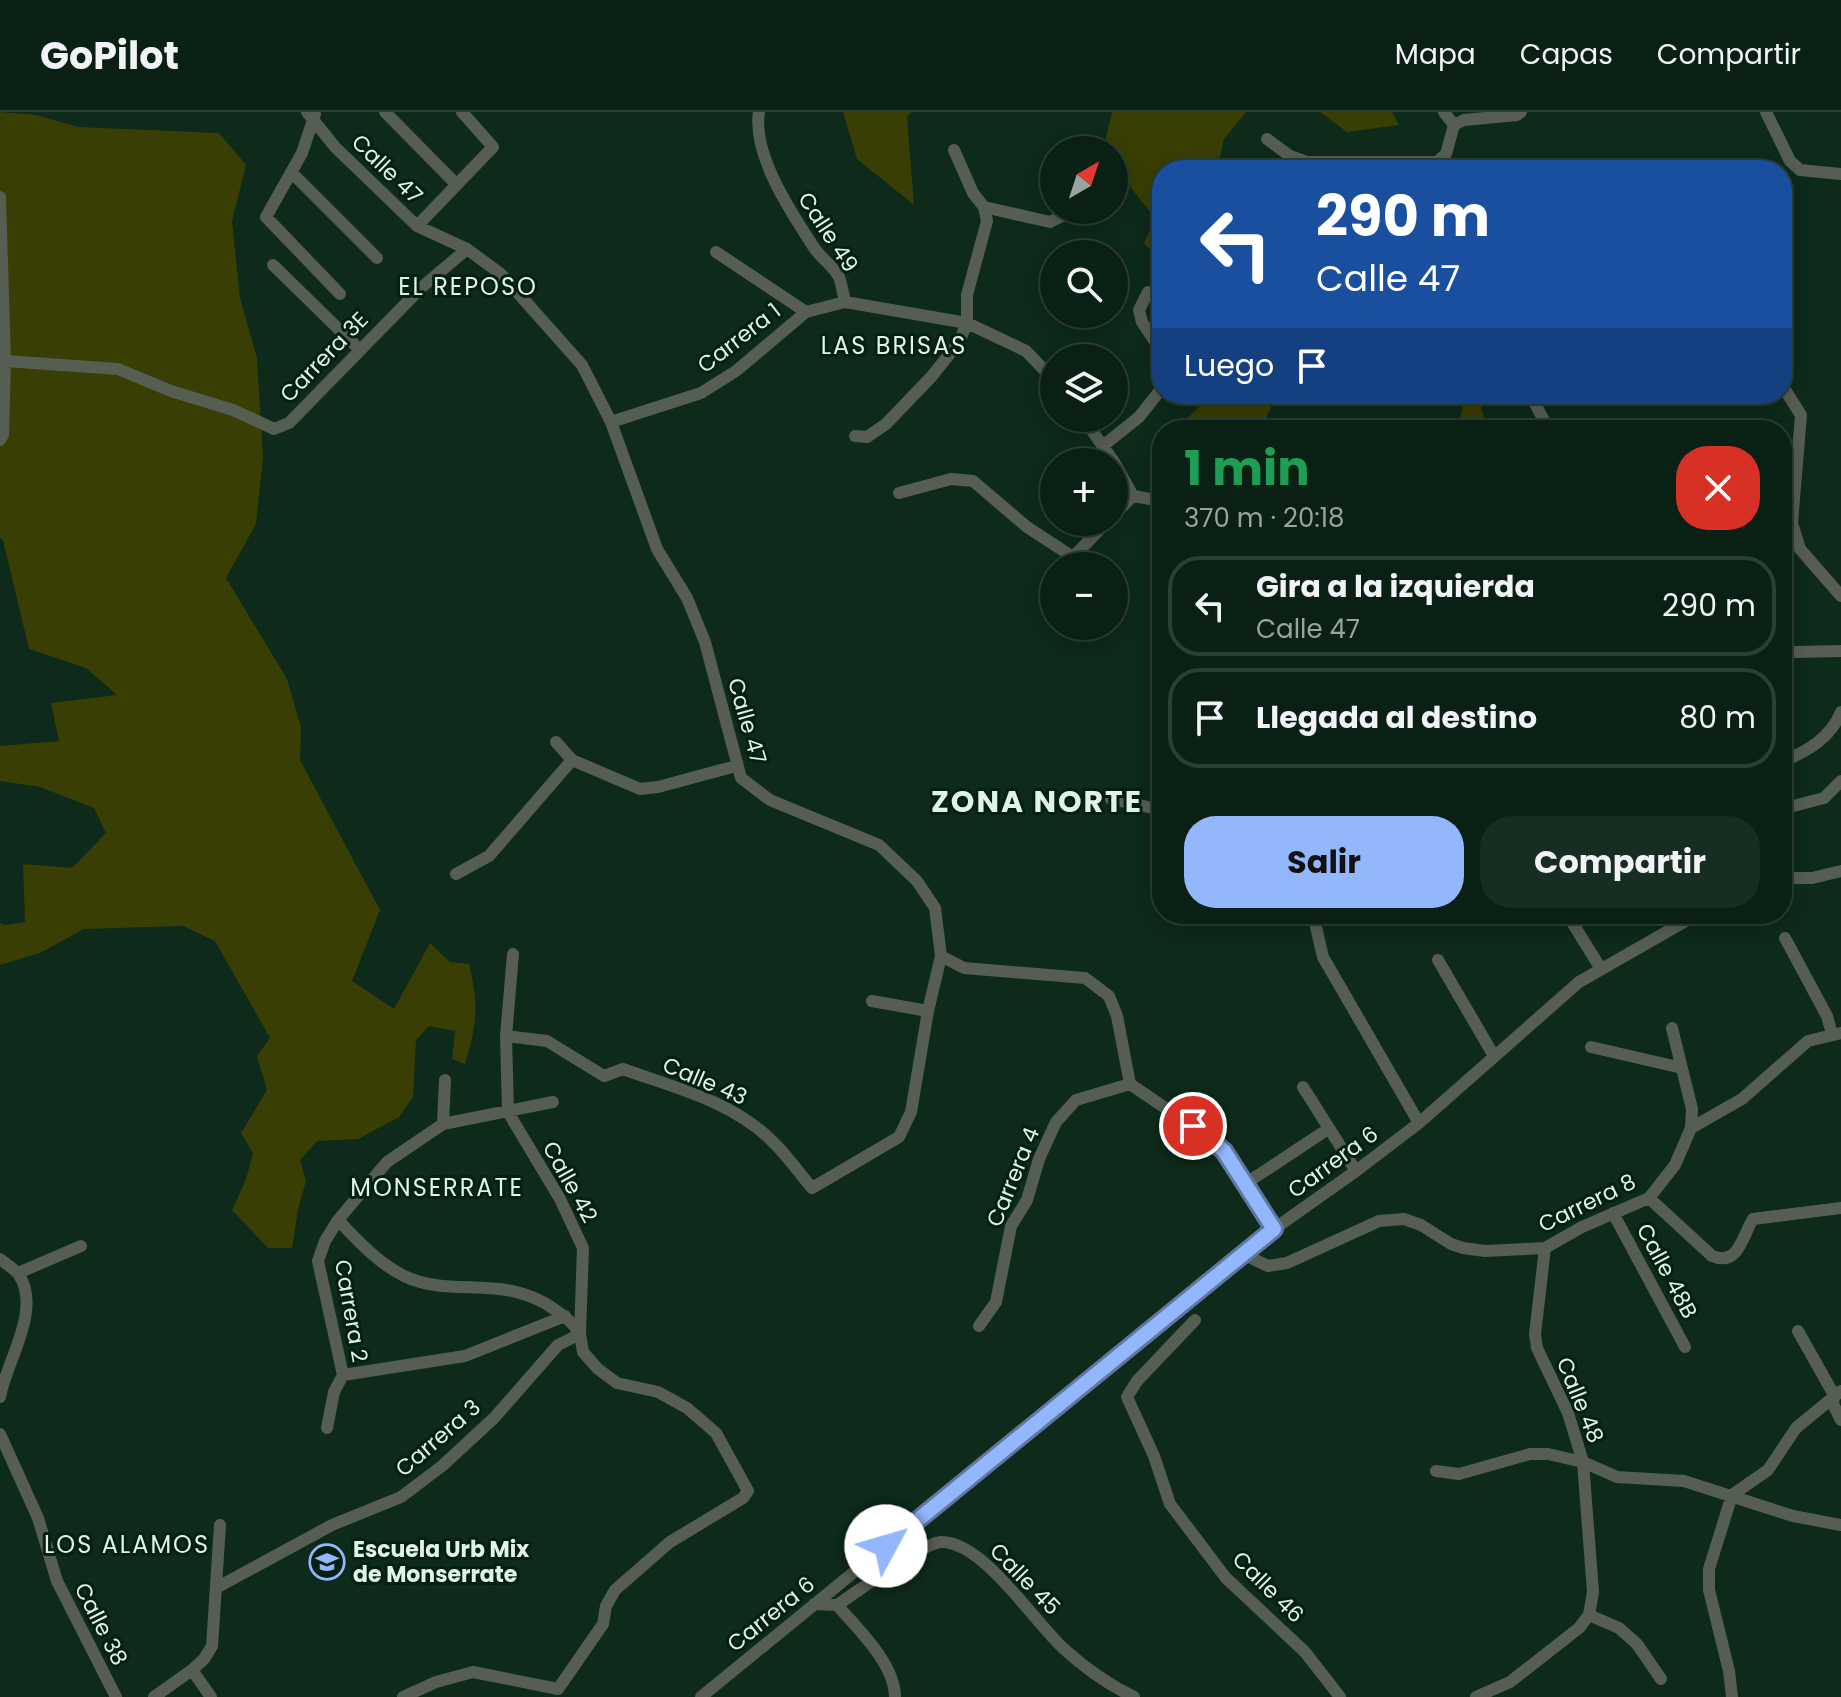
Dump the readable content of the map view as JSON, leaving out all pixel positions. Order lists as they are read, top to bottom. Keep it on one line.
{"streets":{"street":["Calle 47","Calle 49","Carrera 1","Carrera 3E","Calle 43","Carrera 6","Carrera 4","Calle 42","Carrera 8","Calle 48B","Carrera 2","Calle 48","Carrera 3","Calle 45","Calle 46","Calle 38"]},"crossings":[["Calle 47","Carrera 1"],["Calle 47","Carrera 3E"],["Calle 49","Carrera 1"],["Calle 43","Calle 42"],["Carrera 6","Carrera 8"],["Calle 42","Carrera 2"],["Calle 42","Carrera 3"],["Carrera 8","Calle 48B"],["Carrera 8","Calle 48"]],"districts":["EL REPOSO","LAS BRISAS","ZONA NORTE","MONSERRATE","LOS ALAMOS"],"places":{"school or university":["Escuela Urb Mix de Monserrate"]},"north":"top right","page":{"header":"GoPilot","nav":["Mapa","Capas","Compartir"],"map_buttons":["+","−"],"turn":["290 m","Calle 47"],"then":"Luego","heading":["1 min","370 m · 20:18"],"list":[{"name":"Gira a la izquierda","note":"Calle 47","value":"290 m"},{"name":"Llegada al destino","value":"80 m"}],"buttons":["Salir","Compartir"]}}
